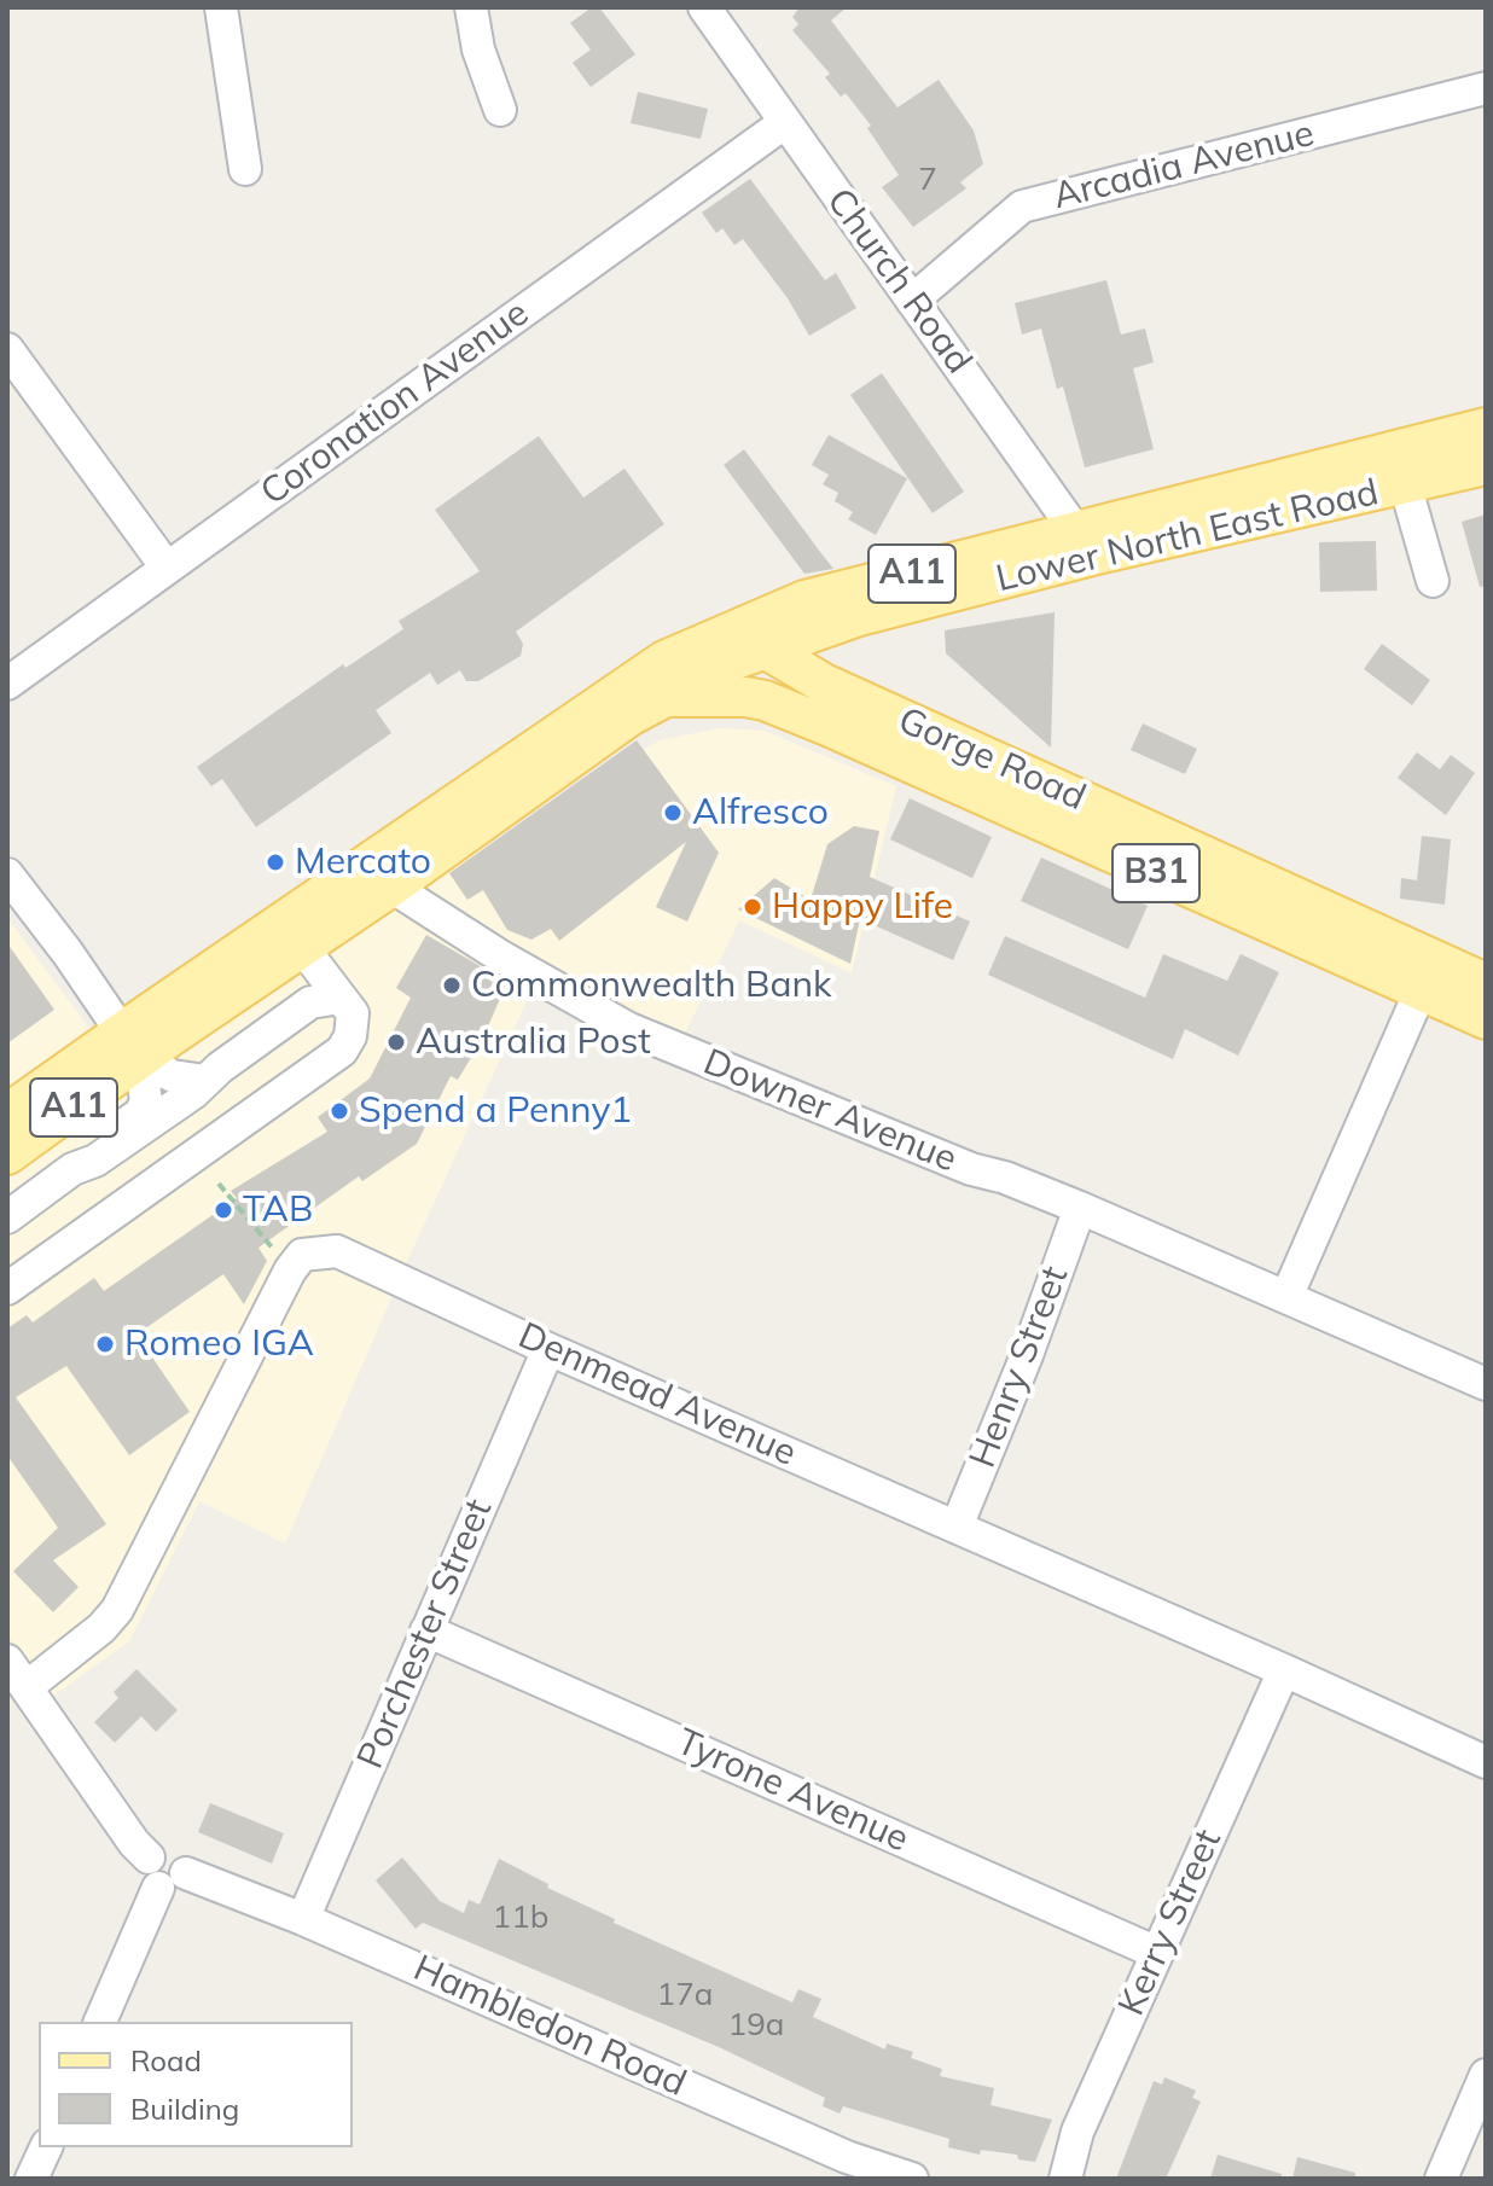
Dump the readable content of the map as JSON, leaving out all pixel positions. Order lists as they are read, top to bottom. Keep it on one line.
{"streets":{"main road":["Lower North East Road","A11","Gorge Road","B31"],"street":["Arcadia Avenue","Church Road","Coronation Avenue","Downer Avenue","Henry Street","Denmead Avenue","Porchester Street","Tyrone Avenue","Kerry Street","Hambledon Road"]},"crossings":[["Arcadia Avenue","Church Road"],["Church Road","Coronation Avenue"],["Church Road","Lower North East Road"],["Lower North East Road","Gorge Road"],["Lower North East Road","Downer Avenue"],["Downer Avenue","Henry Street"],["Henry Street","Denmead Avenue"],["Denmead Avenue","Porchester Street"],["Denmead Avenue","Kerry Street"],["Porchester Street","Tyrone Avenue"],["Porchester Street","Hambledon Road"],["Tyrone Avenue","Kerry Street"]],"places":["Alfresco","Mercato","Happy Life","Commonwealth Bank","Australia Post","Spend a Penny1","TAB","Romeo IGA"],"house_numbers":["7","11b","17a","19a"],"legend":["Road","Building"]}
